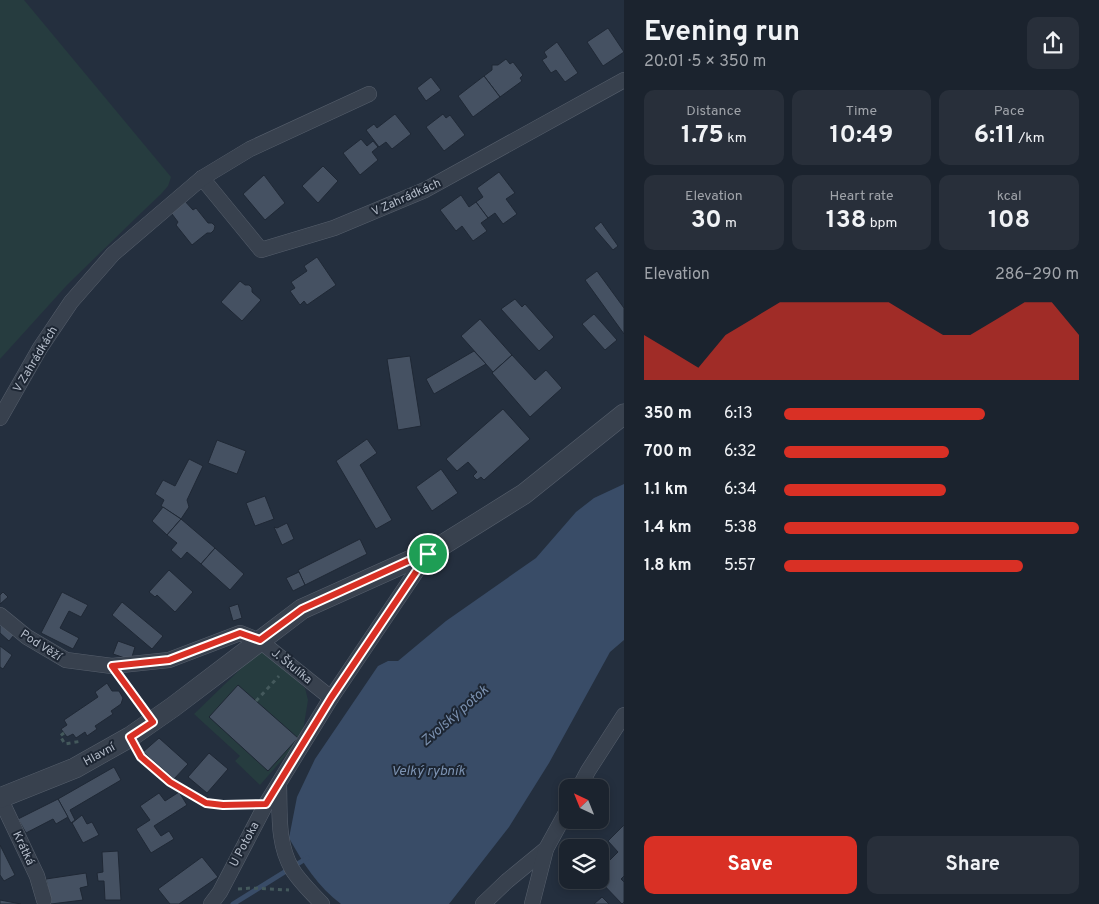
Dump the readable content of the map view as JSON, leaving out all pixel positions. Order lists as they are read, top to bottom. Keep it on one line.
{"streets":{"street":["V Zahrádkách","Pod Věží","J. Štulíka","Hlavní","U Potoka","Krátká"]},"crossings":[["Pod Věží","J. Štulíka"],["Pod Věží","Hlavní"],["J. Štulíka","Hlavní"],["J. Štulíka","U Potoka"],["Hlavní","Krátká"]],"water":["Zvolský potok","Velký rybník"],"north":"top left","page":{"heading":["Evening run","20:01 · 5 × 350 m"],"stats":[["Distance","1.75 km"],["Time","10:49"],["Pace","6:11 /km"],["Elevation","30 m"],["Heart rate","138 bpm"],["kcal","108"]],"chart":["Elevation","286–290 m"],"list":[{"name":"350 m","note":"6:13"},{"name":"700 m","note":"6:32"},{"name":"1.1 km","note":"6:34"},{"name":"1.4 km","note":"5:38"},{"name":"1.8 km","note":"5:57"}],"buttons":["Save","Share"]}}
